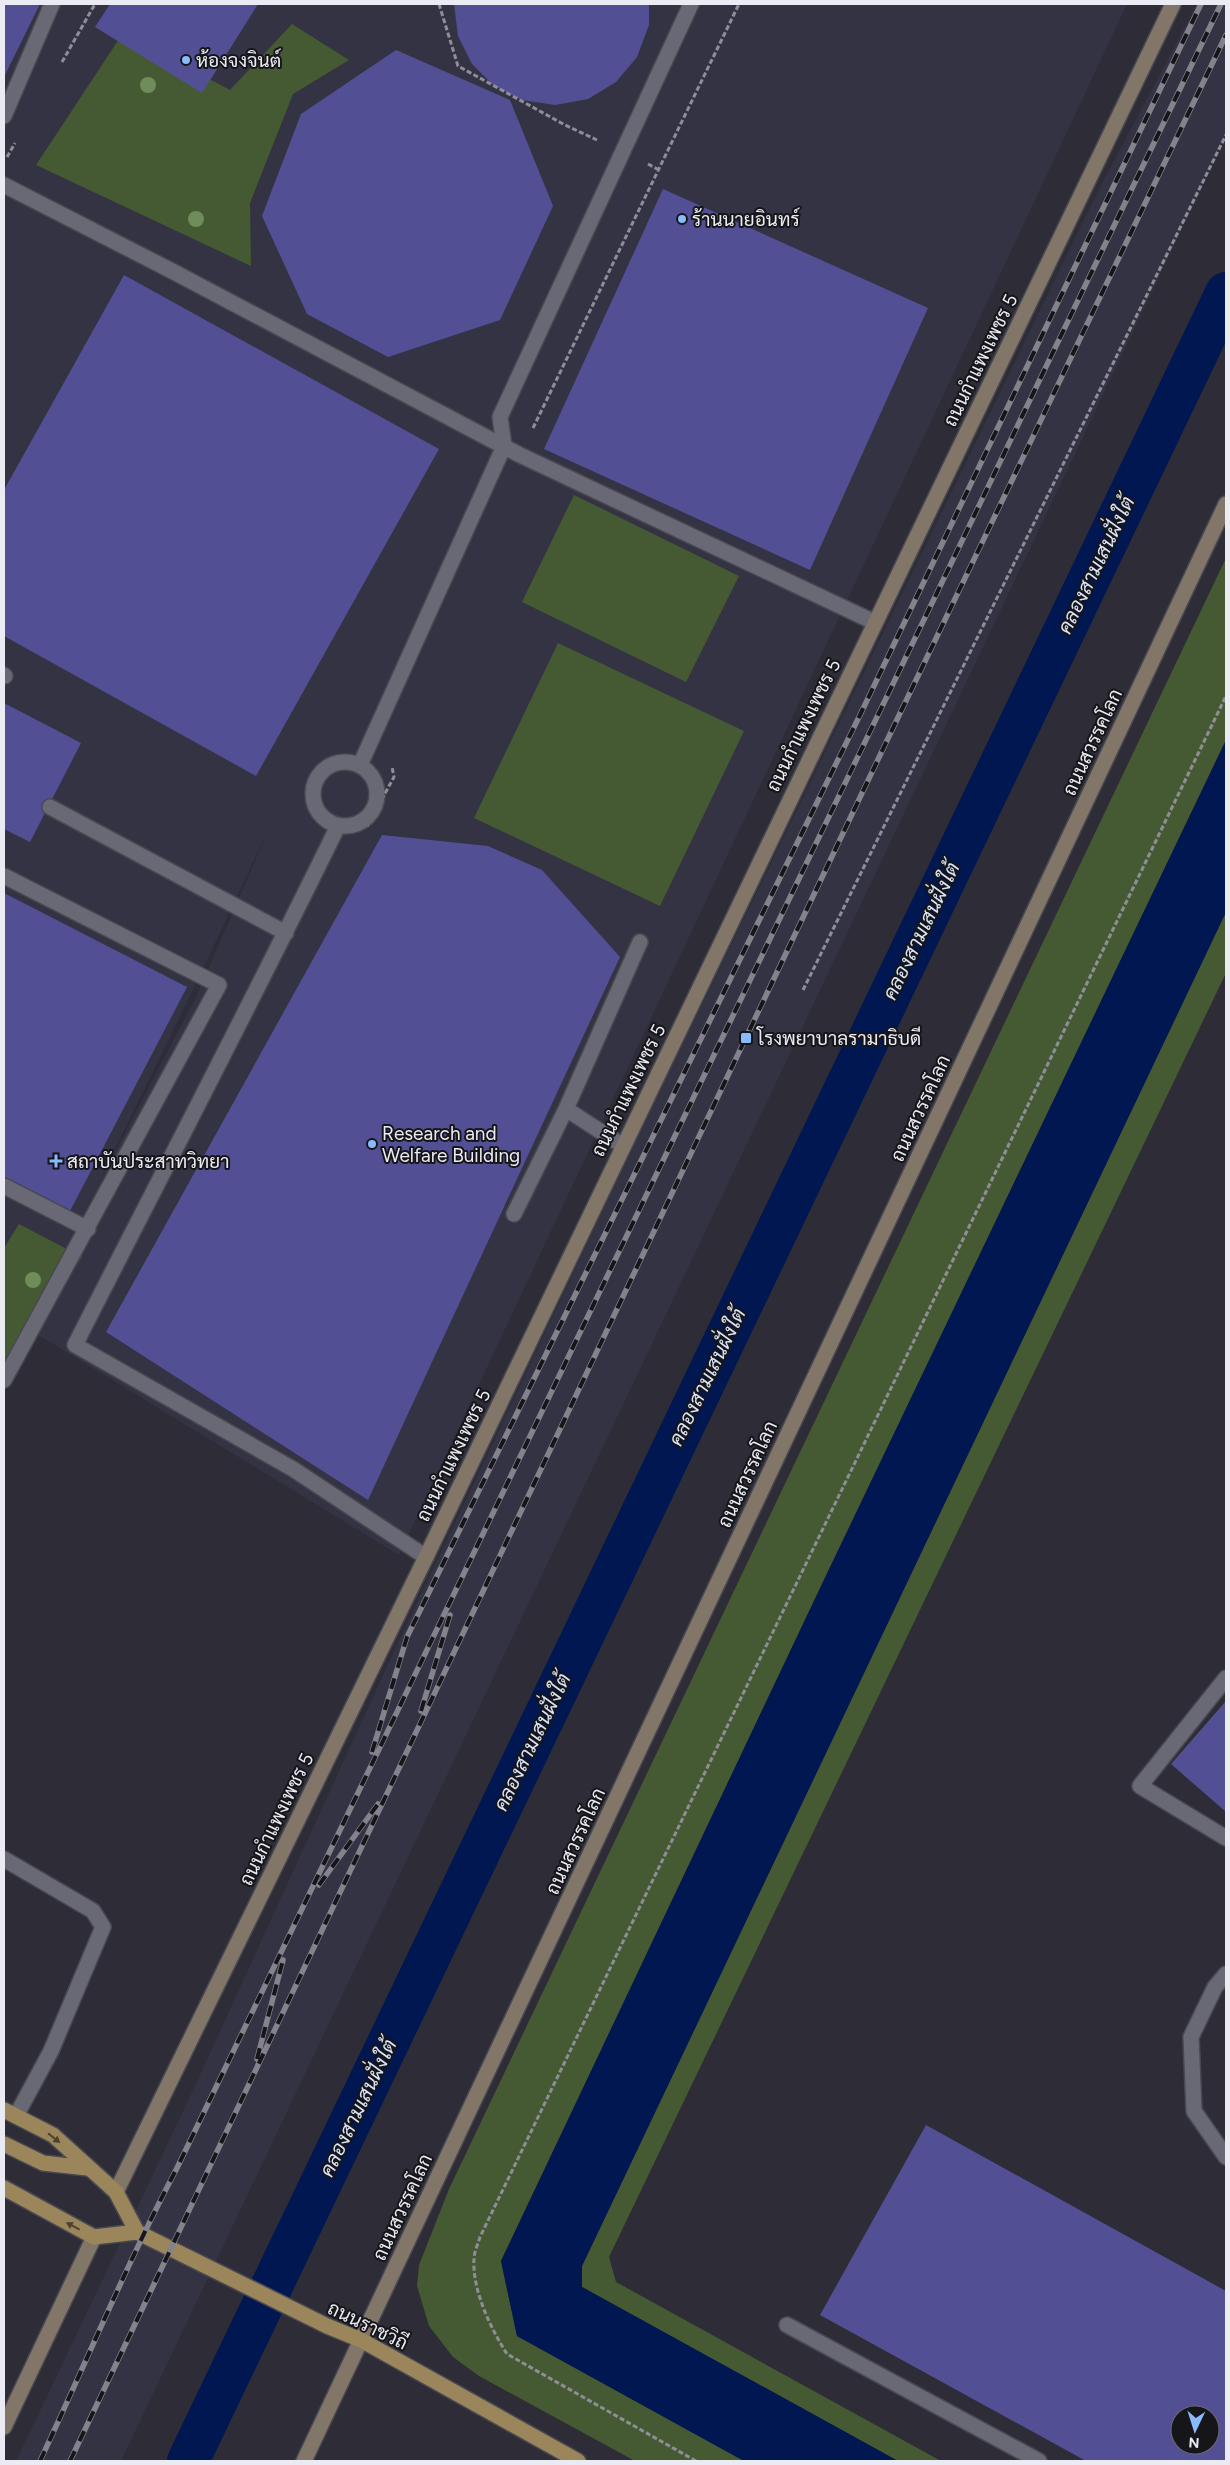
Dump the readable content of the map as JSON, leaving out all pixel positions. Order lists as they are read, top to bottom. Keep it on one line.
{"streets":{"main road":["ถนนราชวิถี"],"street":["ถนนกำแพงเพชร 5","ถนนสวรรคโลก"]},"crossings":[["ถนนสวรรคโลก","ถนนราชวิถี"]],"water":["คลองสามเสนฝั่งใต้"],"places":{"other":["ห้องจงจินต์","ร้านนายอินทร์","Research and Welfare Building"],"transit":["โรงพยาบาลรามาธิบดี"],"health":["สถาบันประสาทวิทยา"]},"north":"bottom"}
